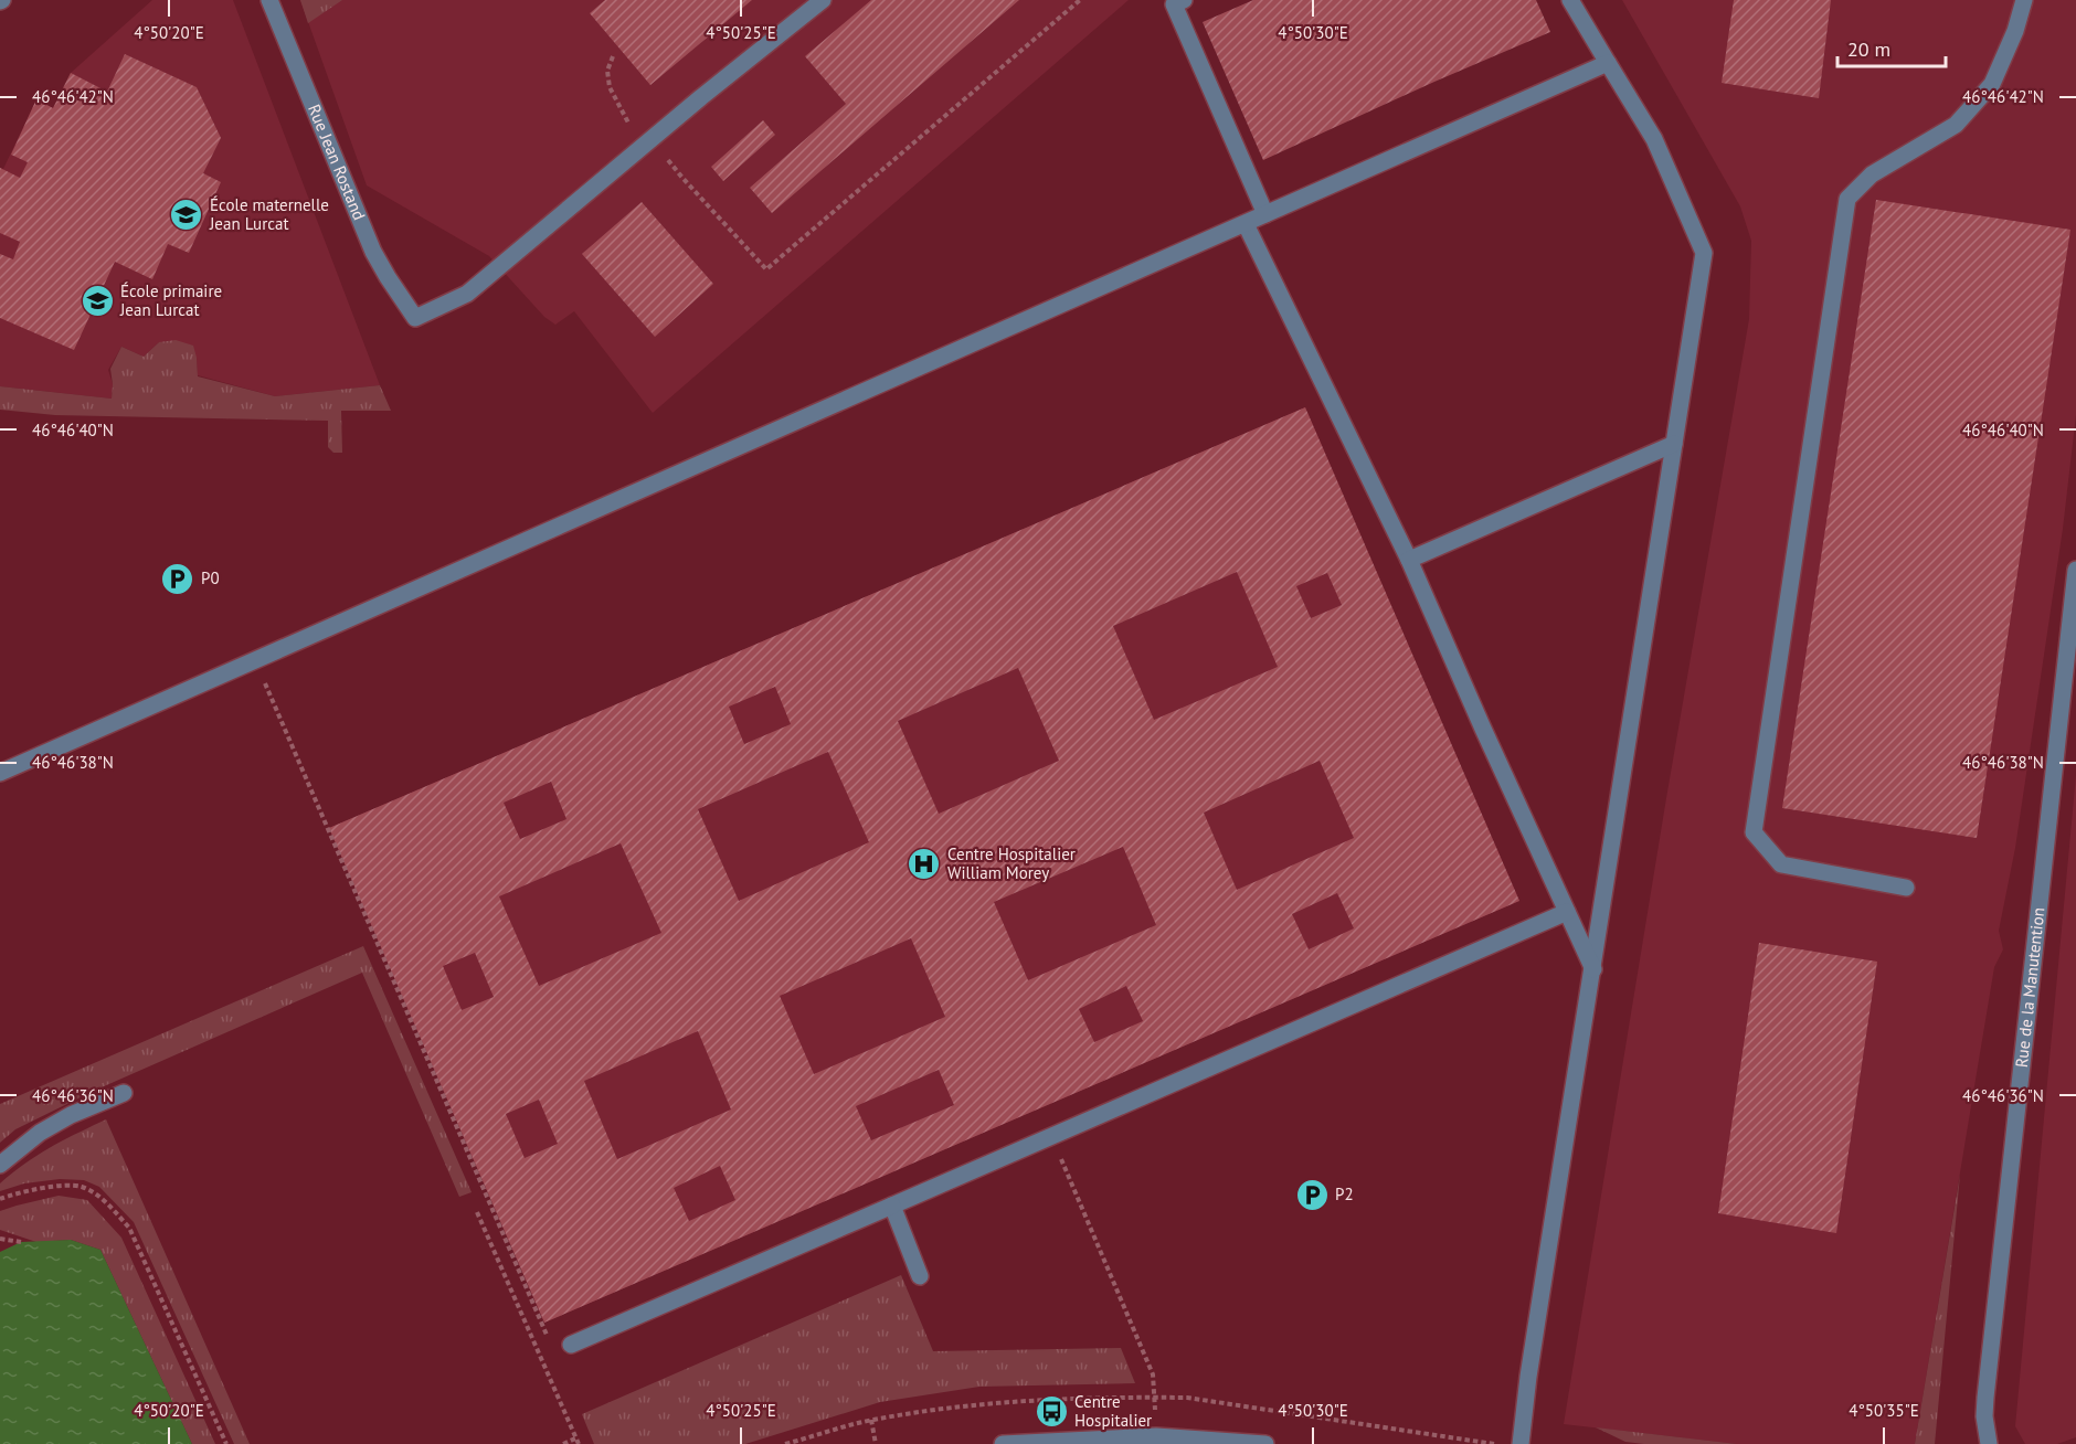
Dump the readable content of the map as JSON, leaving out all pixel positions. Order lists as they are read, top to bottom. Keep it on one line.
{"streets":{"street":["Rue Jean Rostand","Rue de la Manutention"]},"places":{"school or university":["École maternelle Jean Lurcat","École primaire Jean Lurcat"],"parking":["P0","P2"],"hospital":["Centre Hospitalier William Morey"],"bus stop":["Centre Hospitalier"]},"scale_bar":"20 m","coordinates":["4°50'20\"E","4°50'25\"E","4°50'30\"E","46°46'42\"N","46°46'40\"N","46°46'38\"N","46°46'36\"N","4°50'35\"E"]}
